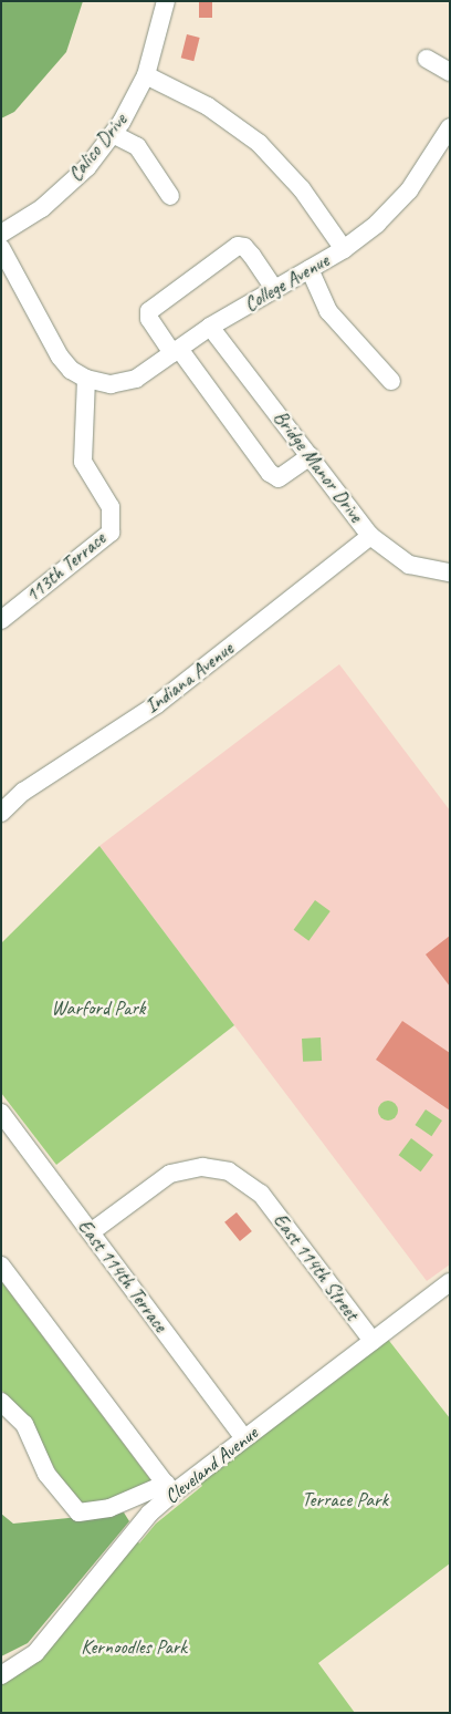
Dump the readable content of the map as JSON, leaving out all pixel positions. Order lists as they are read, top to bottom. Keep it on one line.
{"streets":{"street":["Calico Drive","College Avenue","Bridge Manor Drive","113th Terrace","Indiana Avenue","East 114th Street","East 114th Terrace","Cleveland Avenue"]},"crossings":[["College Avenue","Bridge Manor Drive"],["College Avenue","113th Terrace"],["Bridge Manor Drive","Indiana Avenue"],["East 114th Street","East 114th Terrace"],["East 114th Street","Cleveland Avenue"],["East 114th Terrace","Cleveland Avenue"]],"parks":["Warford Park","Terrace Park","Kernoodles Park"]}
